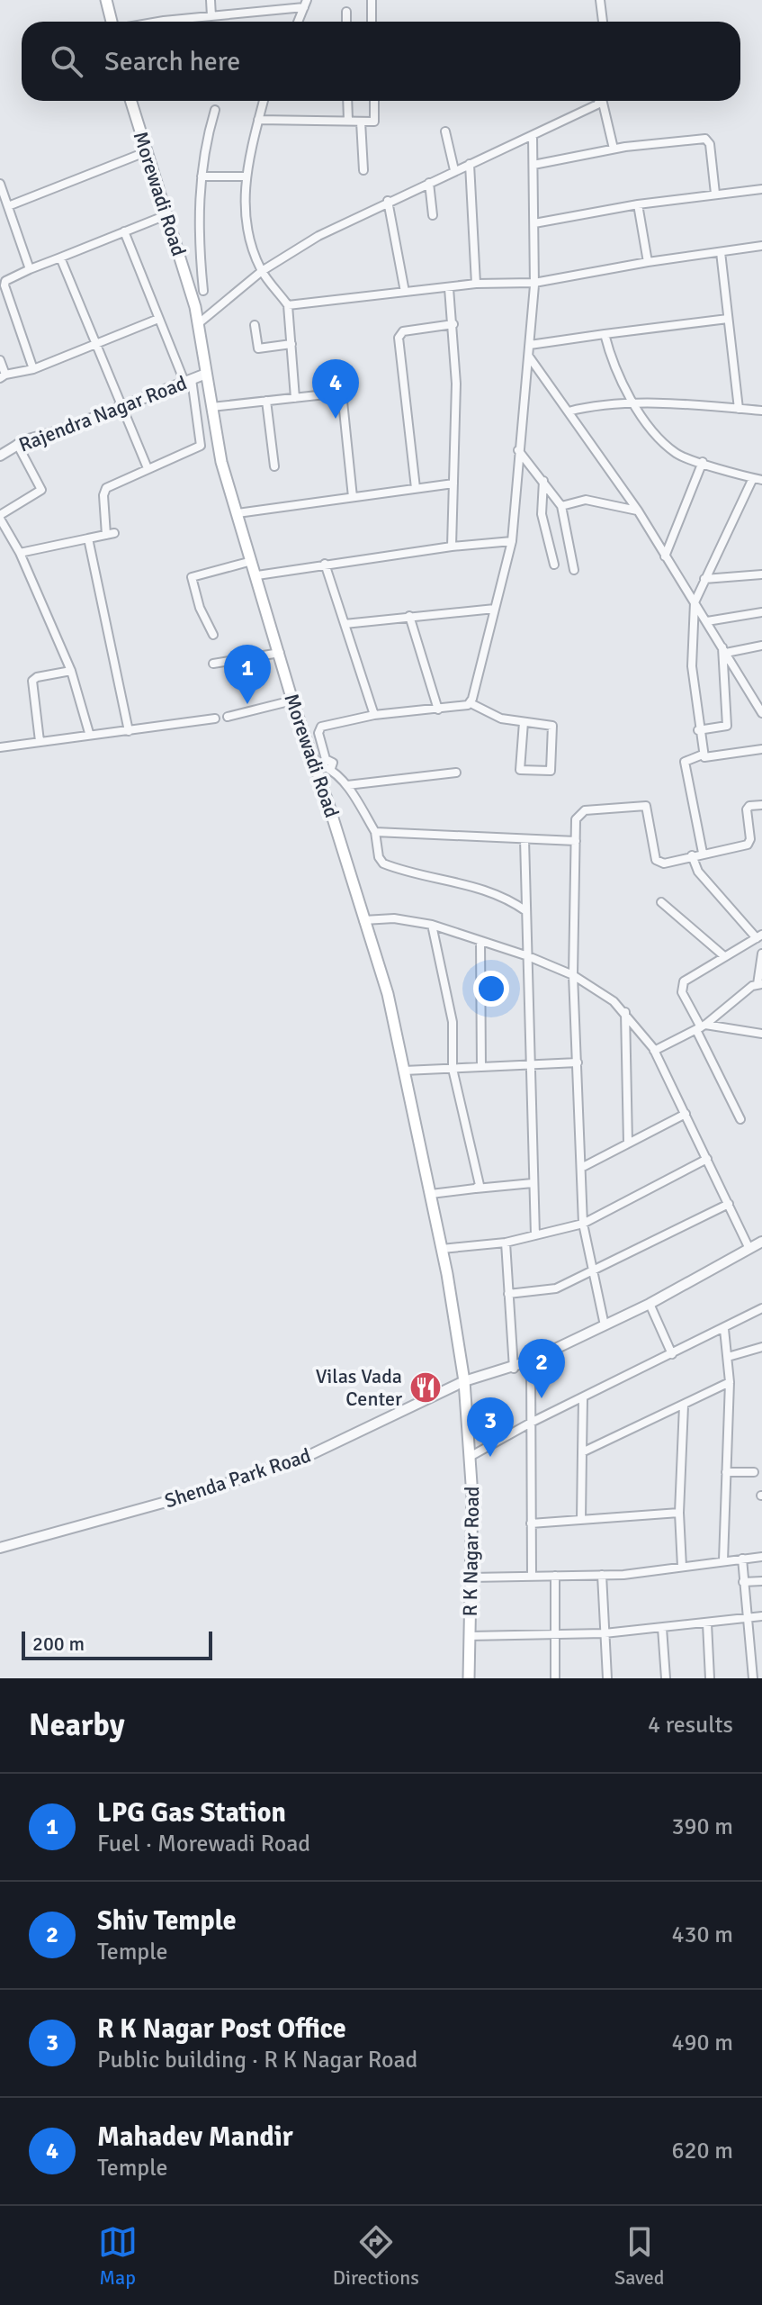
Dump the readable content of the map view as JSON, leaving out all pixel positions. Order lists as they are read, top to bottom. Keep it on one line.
{"streets":{"main road":["Morewadi Road","R K Nagar Road"],"street":["Rajendra Nagar Road","Shenda Park Road"]},"crossings":[["Morewadi Road","Rajendra Nagar Road"],["Morewadi Road","Shenda Park Road"],["Morewadi Road","R K Nagar Road"],["Shenda Park Road","R K Nagar Road"]],"places":{"restaurant":["Vilas Vada Center"]},"scale_bar":"200 m","page":{"search":"Search here","pins":["4","1","2","3"],"scale":"200 m","heading":["Nearby","4 results"],"list":[{"mark":"1","name":"LPG Gas Station","note":"Fuel · Morewadi Road","value":"390 m"},{"mark":"2","name":"Shiv Temple","note":"Temple","value":"430 m"},{"mark":"3","name":"R K Nagar Post Office","note":"Public building · R K Nagar Road","value":"490 m"},{"mark":"4","name":"Mahadev Mandir","note":"Temple","value":"620 m"}],"nav":["Map","Directions","Saved"]}}
